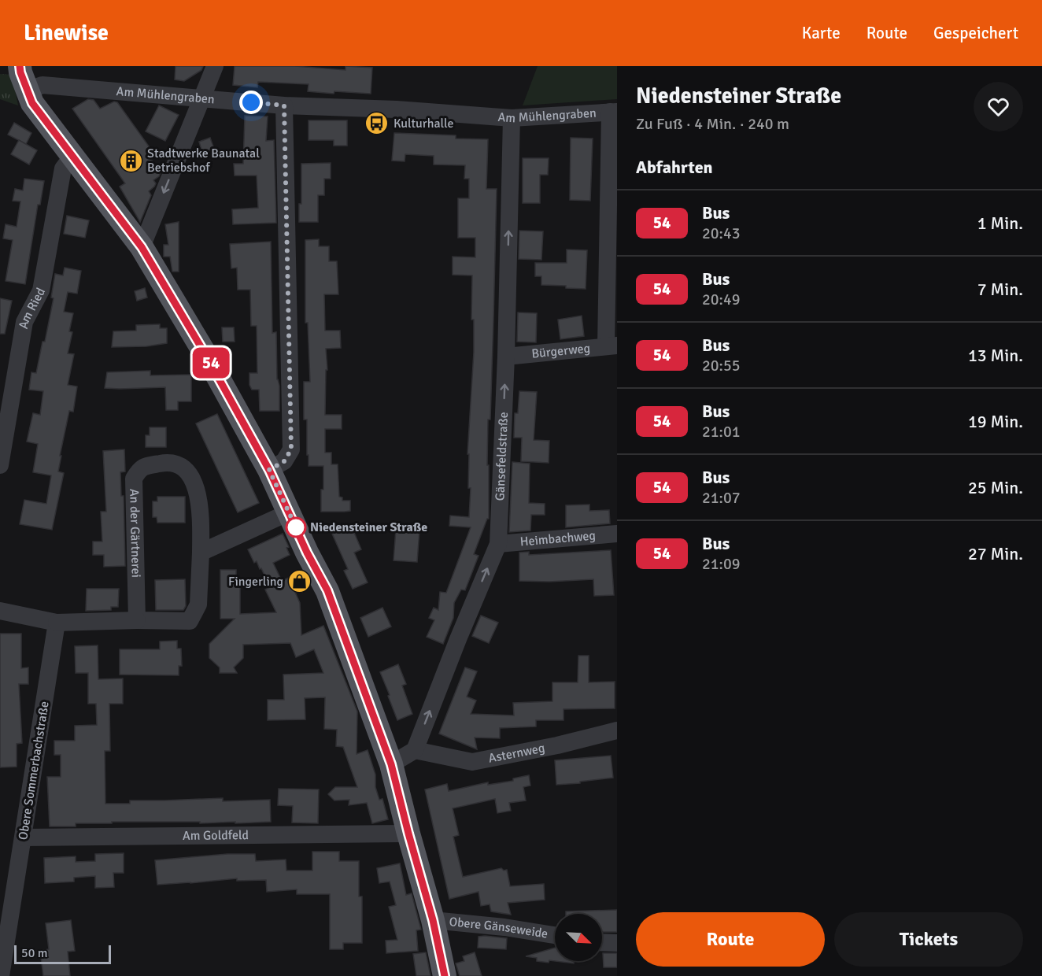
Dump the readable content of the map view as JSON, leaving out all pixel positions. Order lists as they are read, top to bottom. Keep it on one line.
{"streets":{"street":["Am Mühlengraben","Am Ried","Bürgerweg","Gänsefeldstraße","An der Gärtnerei","Heimbachweg","Asternweg","Obere Sommerbachstraße","Am Goldfeld","Obere Gänseweide"]},"crossings":[["Am Mühlengraben","Gänsefeldstraße"],["Bürgerweg","Gänsefeldstraße"],["Gänsefeldstraße","Heimbachweg"],["Gänsefeldstraße","Asternweg"],["An der Gärtnerei","Obere Sommerbachstraße"],["Obere Sommerbachstraße","Am Goldfeld"]],"places":{"bus stop":["Kulturhalle"],"building":["Stadtwerke Baunatal Betriebshof"],"other":["Niedensteiner Straße"],"shop":["Fingerling"]},"lines":["bus line 54"],"scale_bar":"50 m","north":"bottom right","page":{"header":"Linewise","nav":["Karte","Route","Gespeichert"],"on_map":"54","heading":[["Niedensteiner Straße","Zu Fuß · 4 Min. · 240 m"],"Abfahrten"],"list":[{"mark":"54","name":"Bus","note":"20:43","value":"1 Min."},{"mark":"54","name":"Bus","note":"20:49","value":"7 Min."},{"mark":"54","name":"Bus","note":"20:55","value":"13 Min."},{"mark":"54","name":"Bus","note":"21:01","value":"19 Min."},{"mark":"54","name":"Bus","note":"21:07","value":"25 Min."},{"mark":"54","name":"Bus","note":"21:09","value":"27 Min."}],"buttons":["Route","Tickets"],"scale":"50 m"}}
